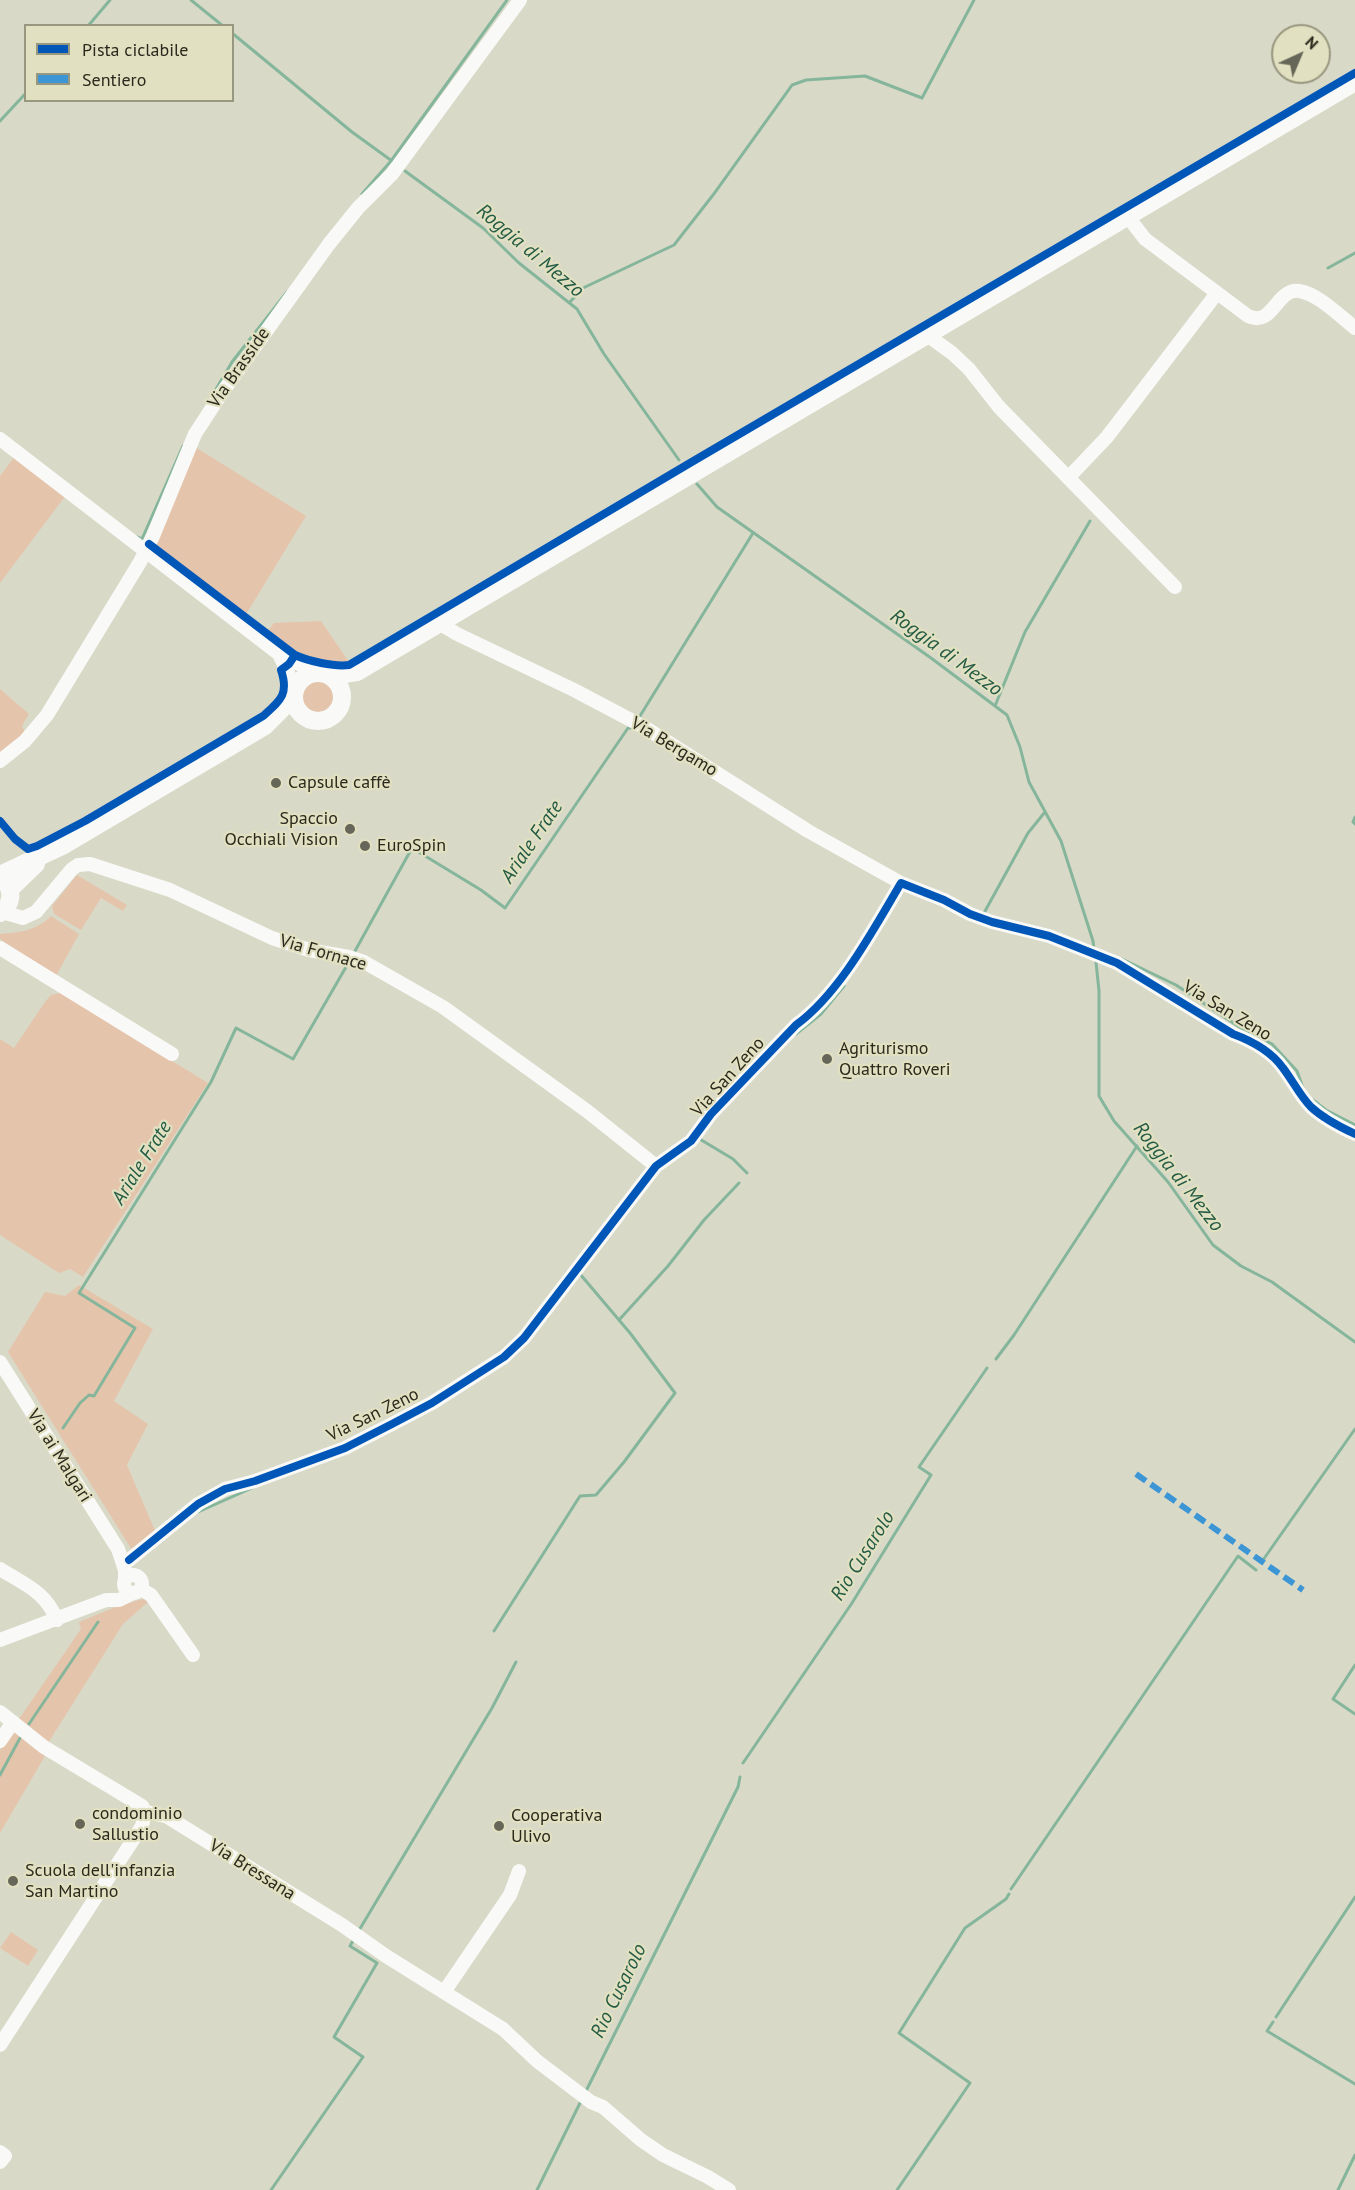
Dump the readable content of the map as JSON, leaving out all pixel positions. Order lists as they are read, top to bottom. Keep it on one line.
{"streets":{"street":["Via Brasside","Via Bergamo","Via Fornace","Via San Zeno","Via ai Malgari","Via Bressana"]},"crossings":[["Via Bergamo","Via San Zeno"],["Via Fornace","Via San Zeno"]],"water":["Roggia di Mezzo","Ariale Frate","Rio Cusarolo"],"places":["Capsule caffè","Spaccio Occhiali Vision","EuroSpin","Agriturismo Quattro Roveri","condominio Sallustio","Cooperativa Ulivo","Scuola dell'infanzia San Martino"],"legend":["Pista ciclabile","Sentiero"],"north":"top right"}
